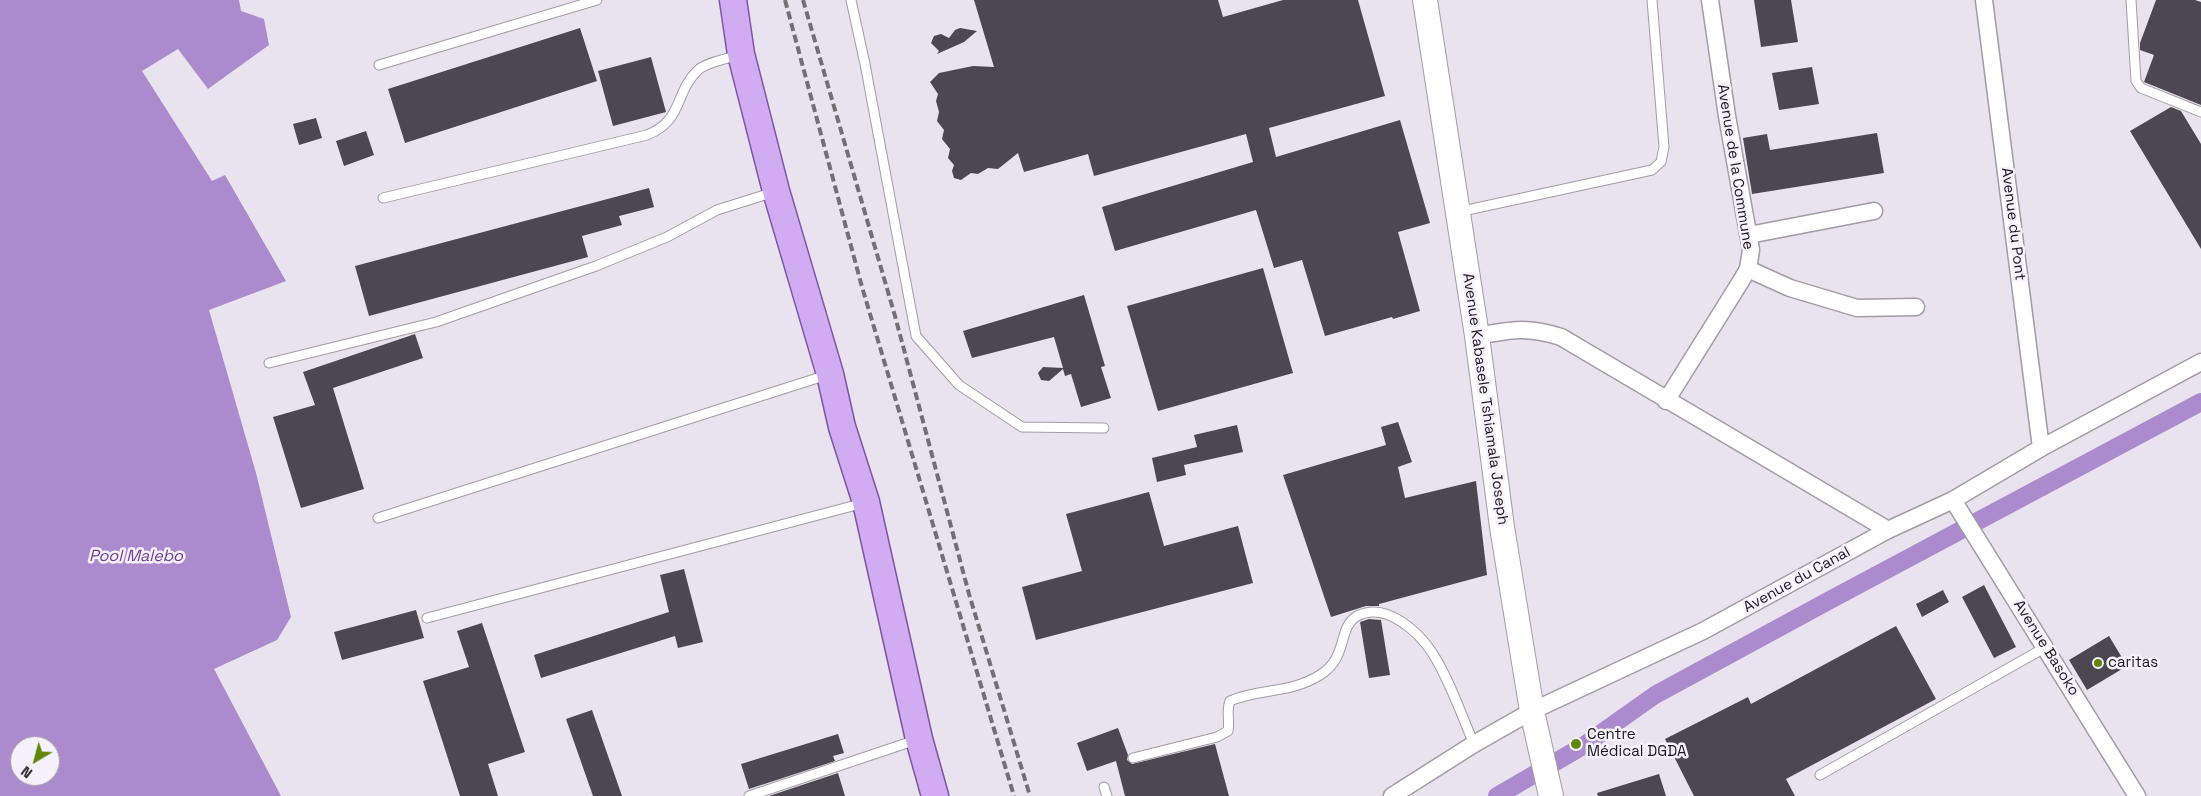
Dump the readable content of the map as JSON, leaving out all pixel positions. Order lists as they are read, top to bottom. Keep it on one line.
{"streets":{"main road":["Avenue Kabasele Tshiamala Joseph"],"street":["Avenue de la Commune","Avenue du Pont","Avenue du Canal","Avenue Basoko"]},"crossings":[["Avenue du Pont","Avenue du Canal"],["Avenue Kabasele Tshiamala Joseph","Avenue du Canal"],["Avenue du Canal","Avenue Basoko"]],"water":["Pool Malebo"],"places":["caritas","Centre Médical DGDA"],"north":"bottom left"}
